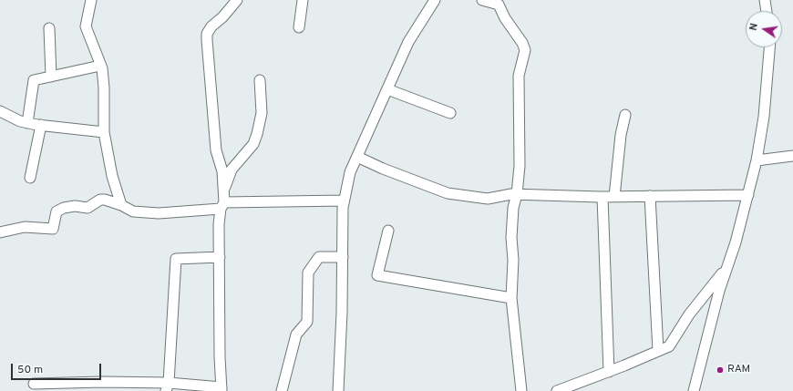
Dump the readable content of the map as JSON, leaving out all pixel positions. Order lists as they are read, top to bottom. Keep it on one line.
{"places":["RAM"],"scale_bar":"50 m","north":"left"}
